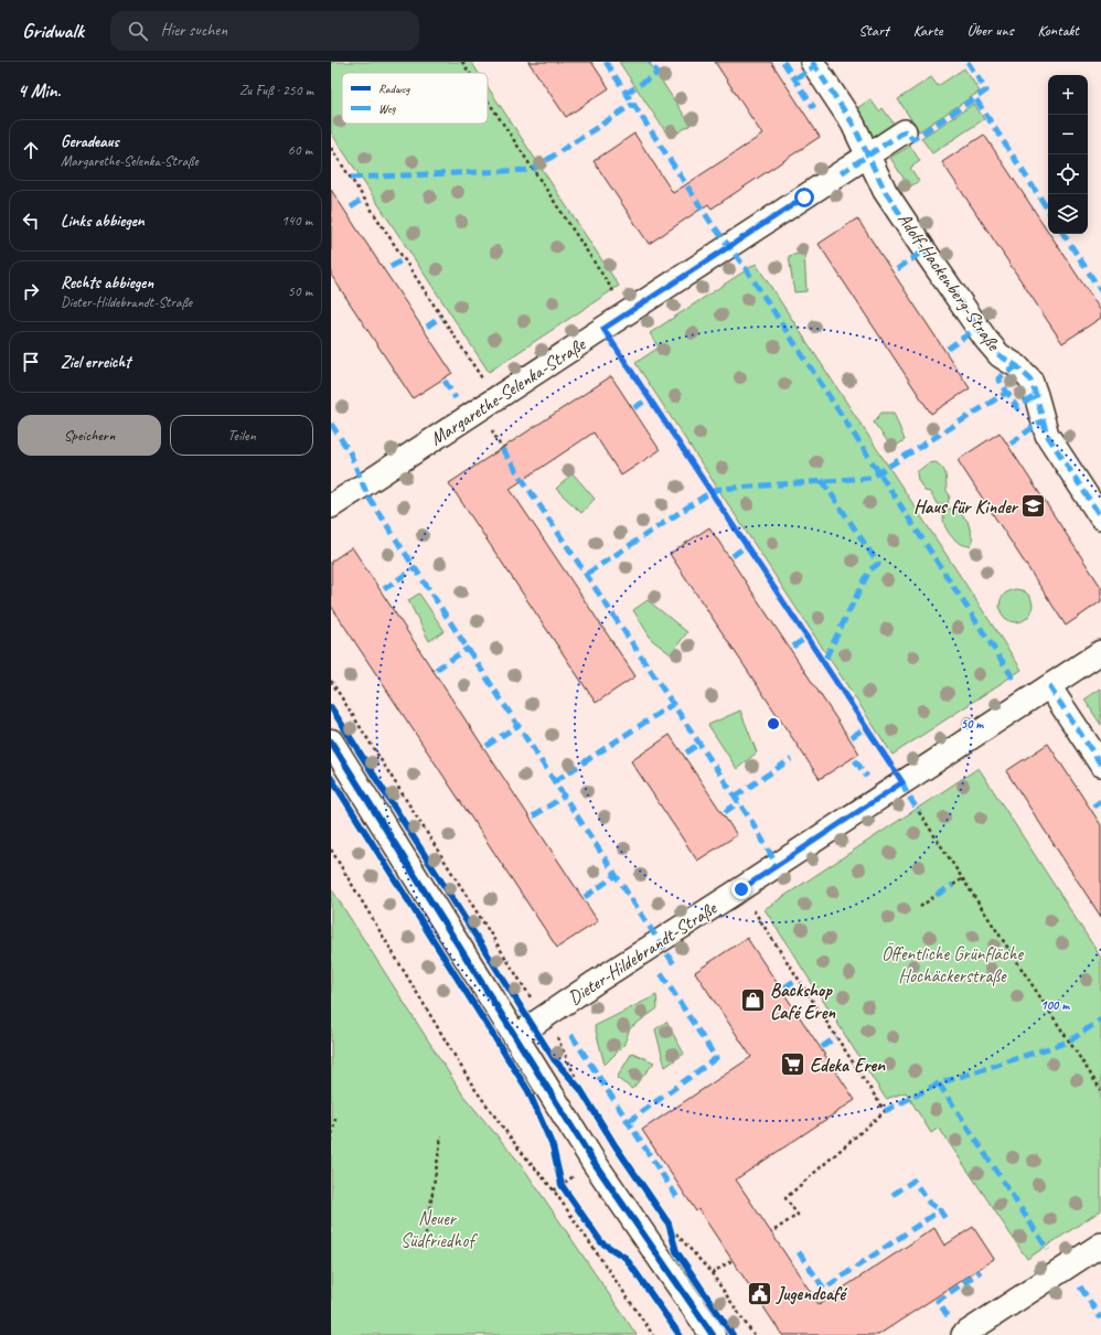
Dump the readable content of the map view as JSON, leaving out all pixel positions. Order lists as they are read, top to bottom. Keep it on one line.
{"streets":{"street":["Adolf-Hackenberg-Straße","Margarethe-Selenka-Straße","Dieter-Hildebrandt-Straße"]},"crossings":[["Adolf-Hackenberg-Straße","Margarethe-Selenka-Straße"]],"parks":["Öffentliche Grünfläche Hochäckerstraße","Neuer Südfriedhof"],"places":{"school or university":["Haus für Kinder"],"shop":["Backshop Café Eren"],"supermarket":["Edeka Eren"],"public building":["Jugendcafé"]},"legend":["Radweg","Weg"],"page":{"header":"Gridwalk","search":"Hier suchen","nav":["Start","Karte","Über uns","Kontakt"],"heading":["4 Min.","Zu Fuß · 250 m"],"map_buttons":["+","−"],"list":[["Geradeaus","Margarethe-Selenka-Straße","60 m"],["Links abbiegen","140 m"],["Rechts abbiegen","Dieter-Hildebrandt-Straße","50 m"],"Ziel erreicht"],"buttons":["Speichern","Teilen"]},"rings":["50 m","100 m"]}
